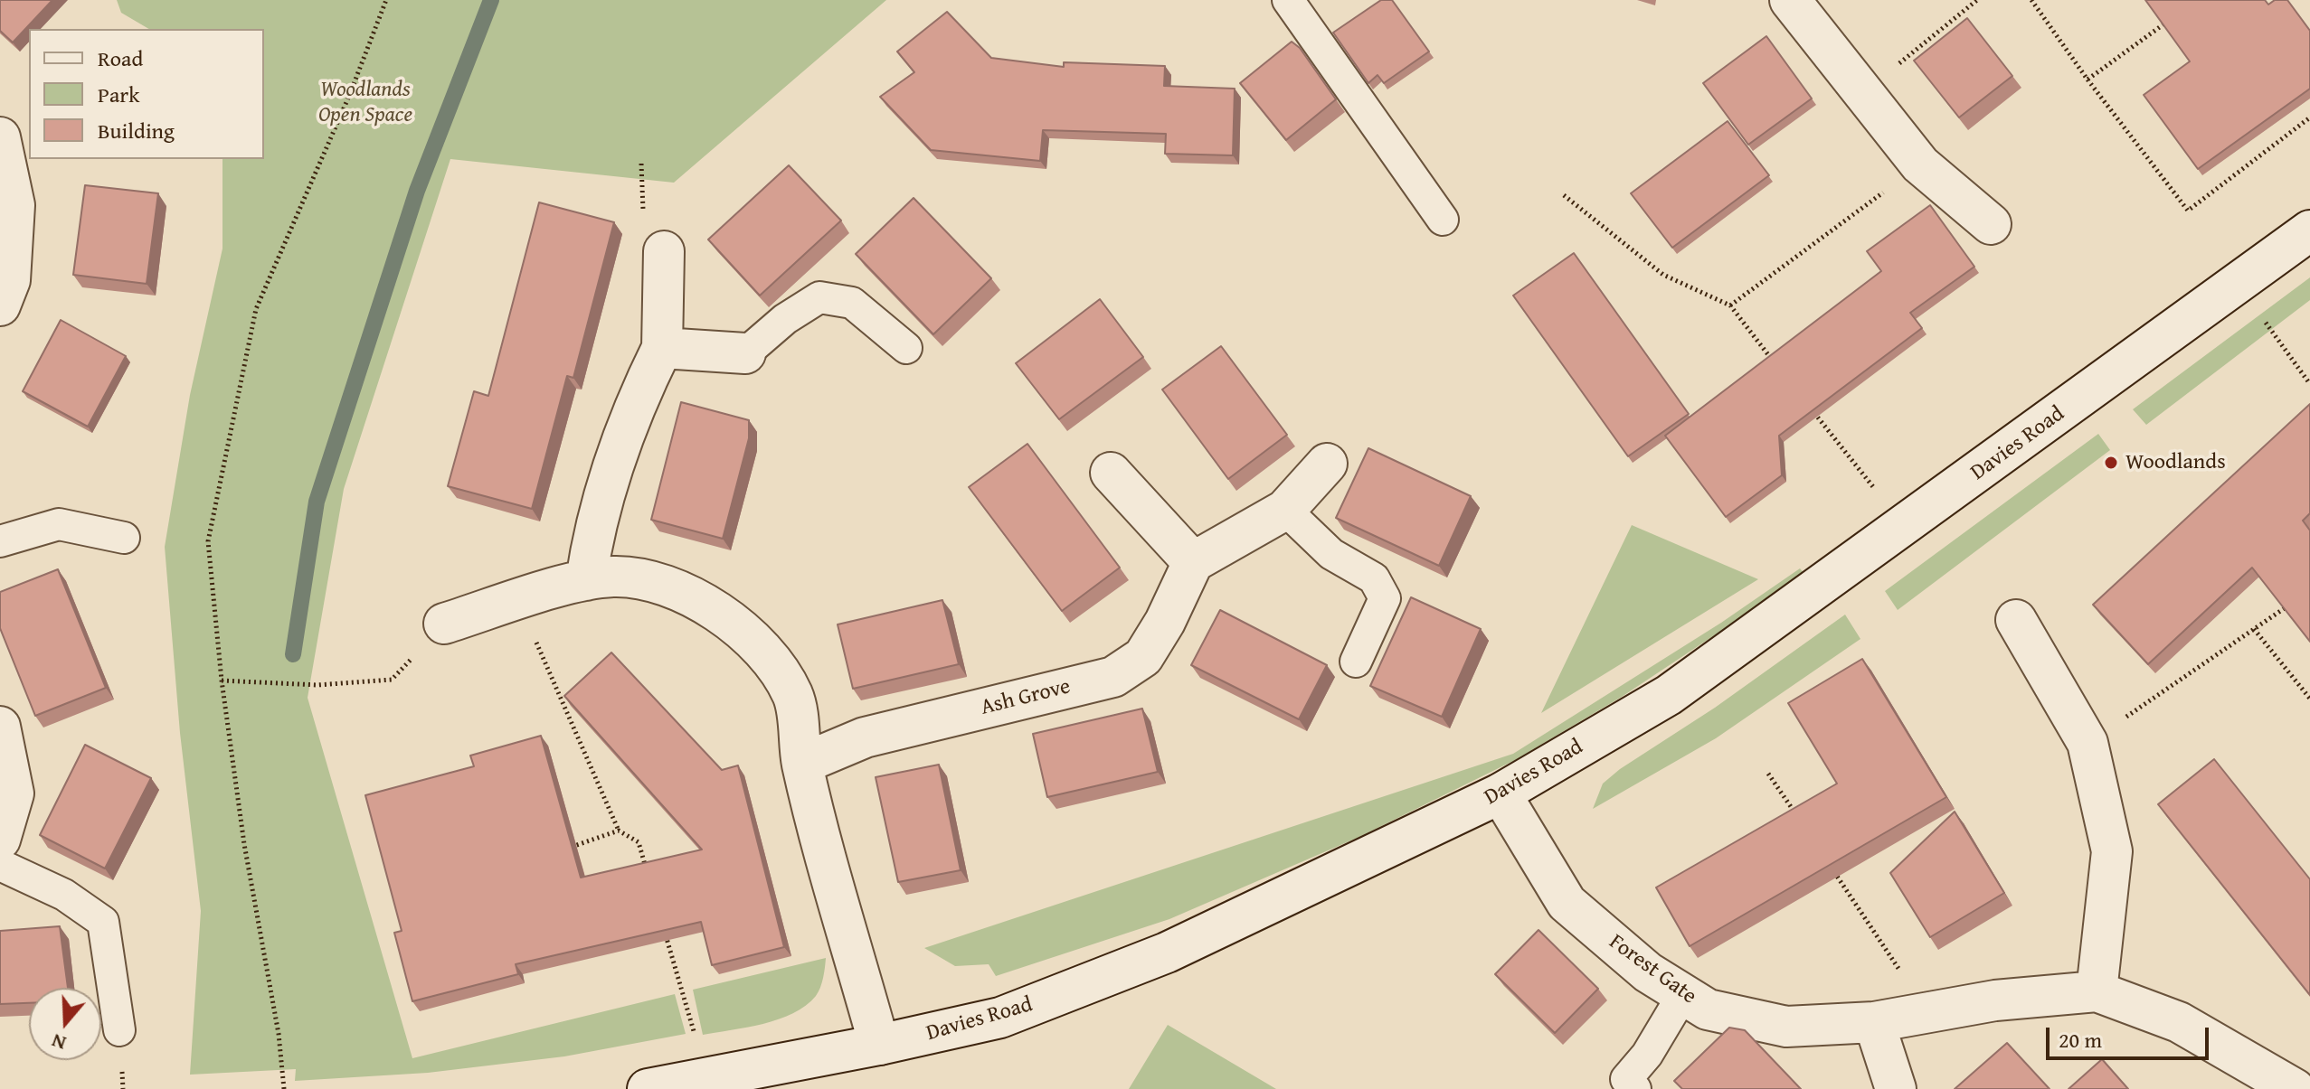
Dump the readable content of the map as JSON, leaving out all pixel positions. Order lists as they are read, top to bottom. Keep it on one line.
{"streets":{"street":["Davies Road","Ash Grove","Forest Gate"]},"crossings":[["Davies Road","Forest Gate"]],"parks":["Woodlands Open Space"],"places":["Woodlands"],"legend":["Road","Park","Building"],"scale_bar":"20 m","north":"bottom"}
